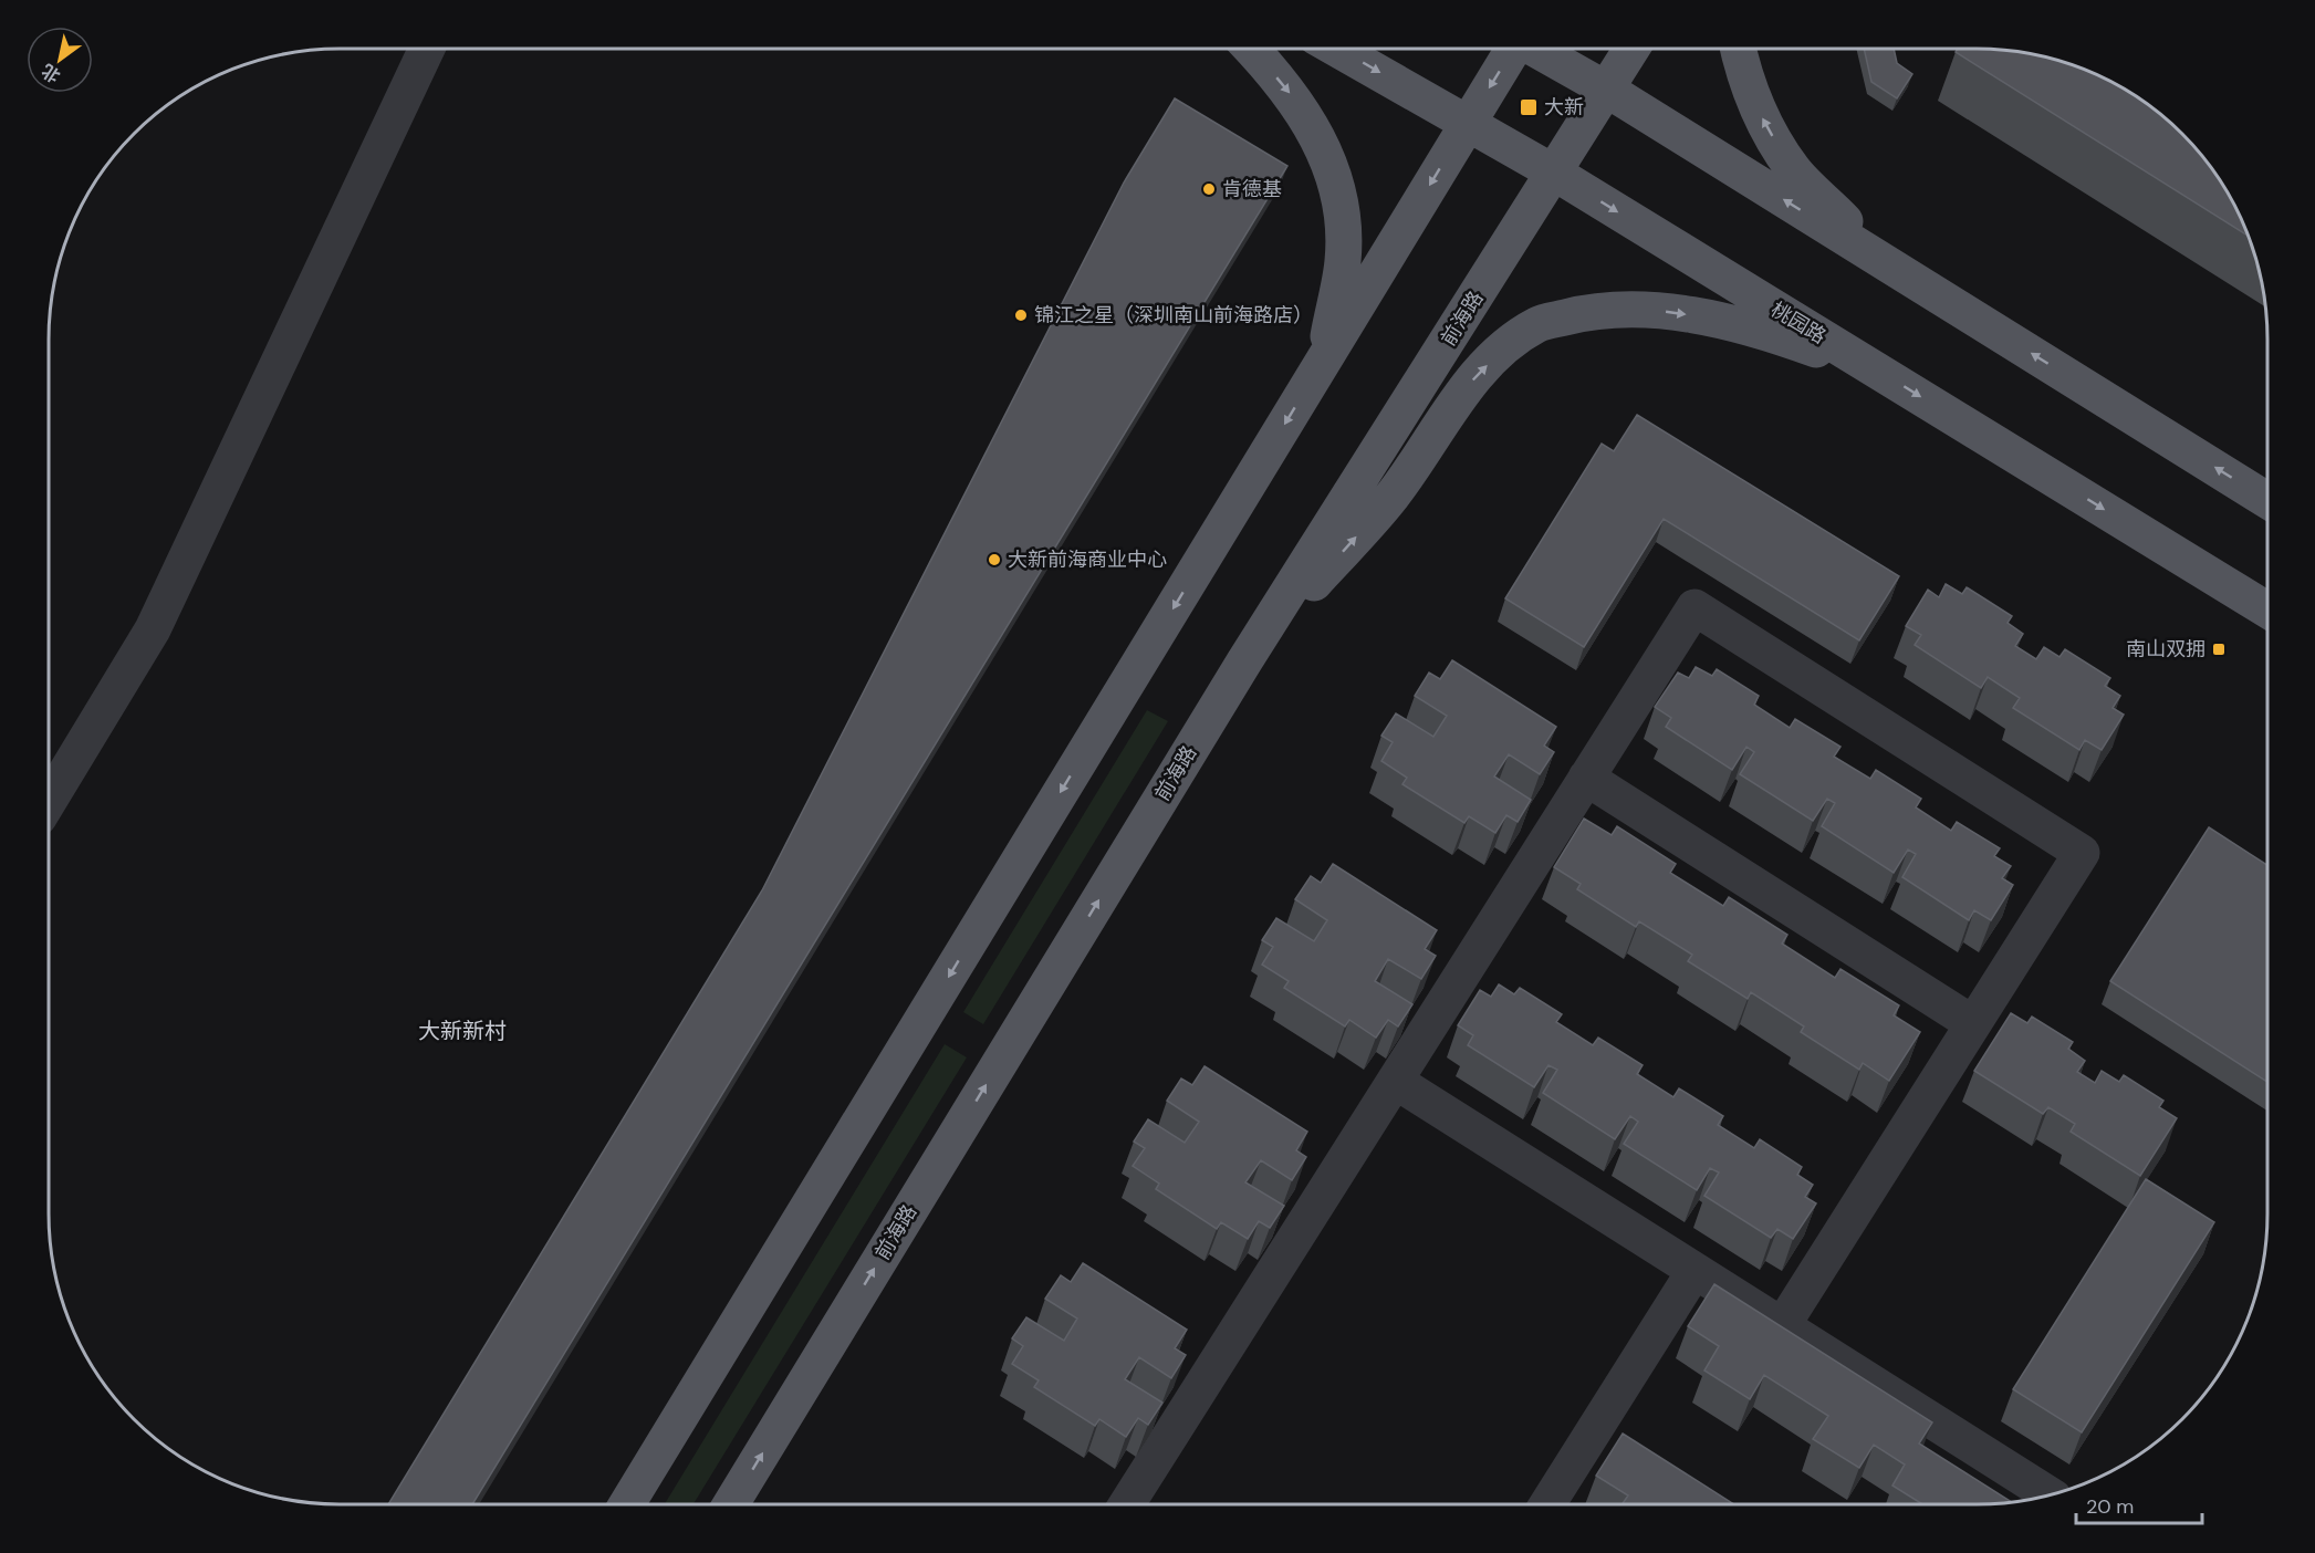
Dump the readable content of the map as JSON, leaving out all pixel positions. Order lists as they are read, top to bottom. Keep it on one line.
{"streets":{"main road":["前海路","桃园路"]},"crossings":[["前海路","桃园路"]],"districts":["大新新村"],"places":{"transit":["大新","南山双拥"],"other":["肯德基","锦江之星（深圳南山前海路店）","大新前海商业中心"]},"scale_bar":"20 m","north":"bottom left"}
